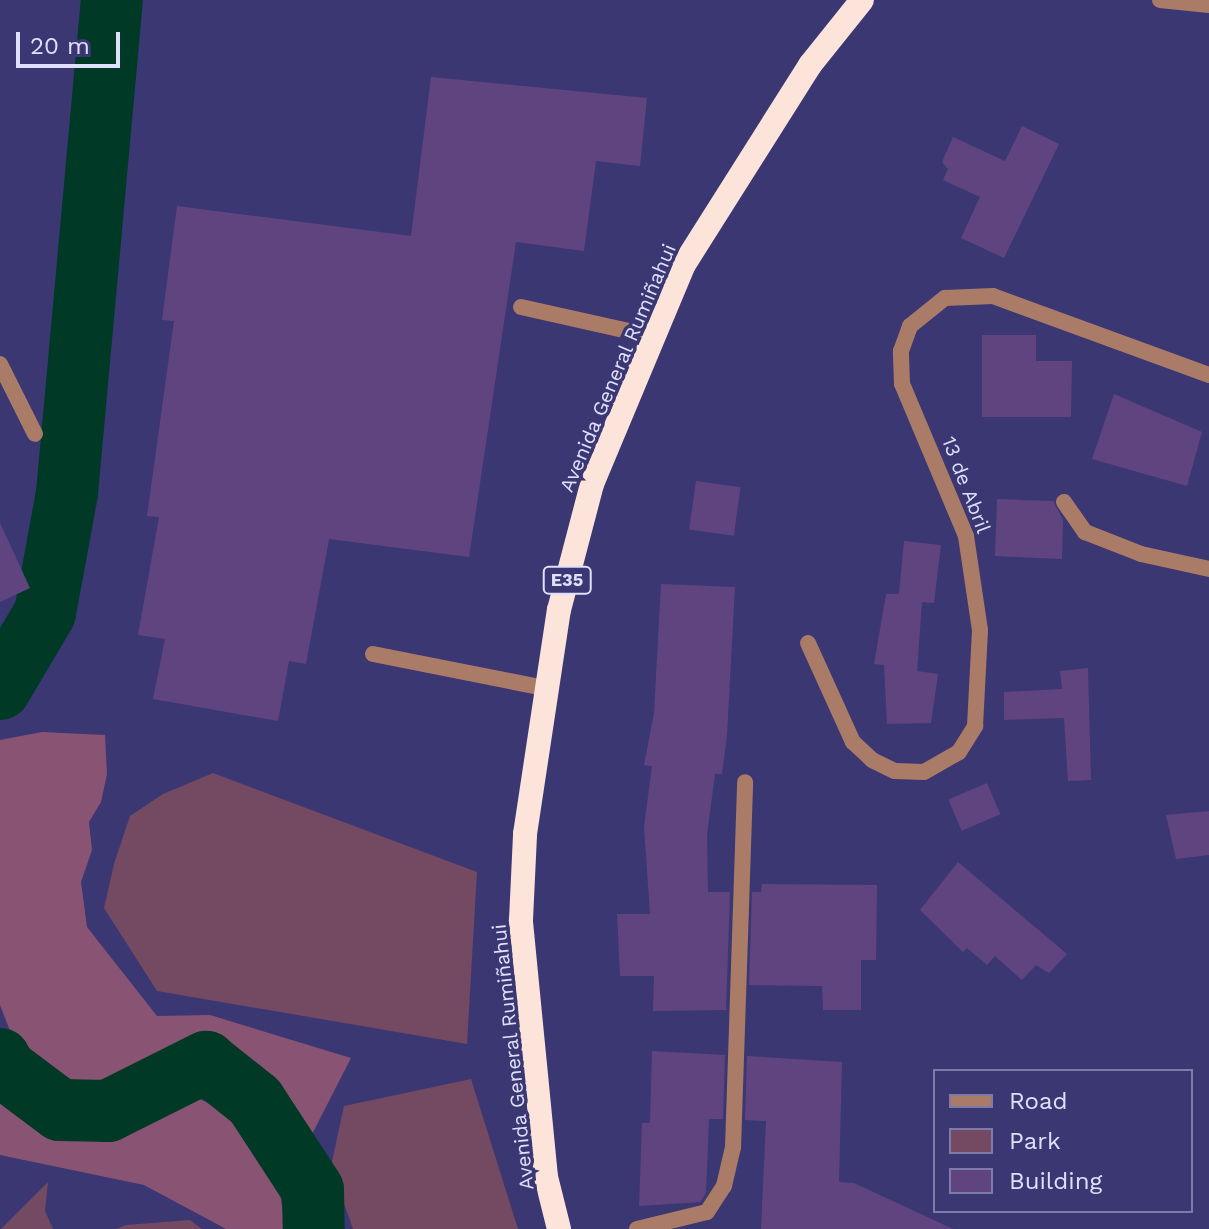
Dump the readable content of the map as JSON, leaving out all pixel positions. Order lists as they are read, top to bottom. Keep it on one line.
{"streets":{"highway":["Avenida General Rumiñahui","E35"],"street":["13 de Abril"]},"legend":["Road","Park","Building"],"scale_bar":"20 m"}
